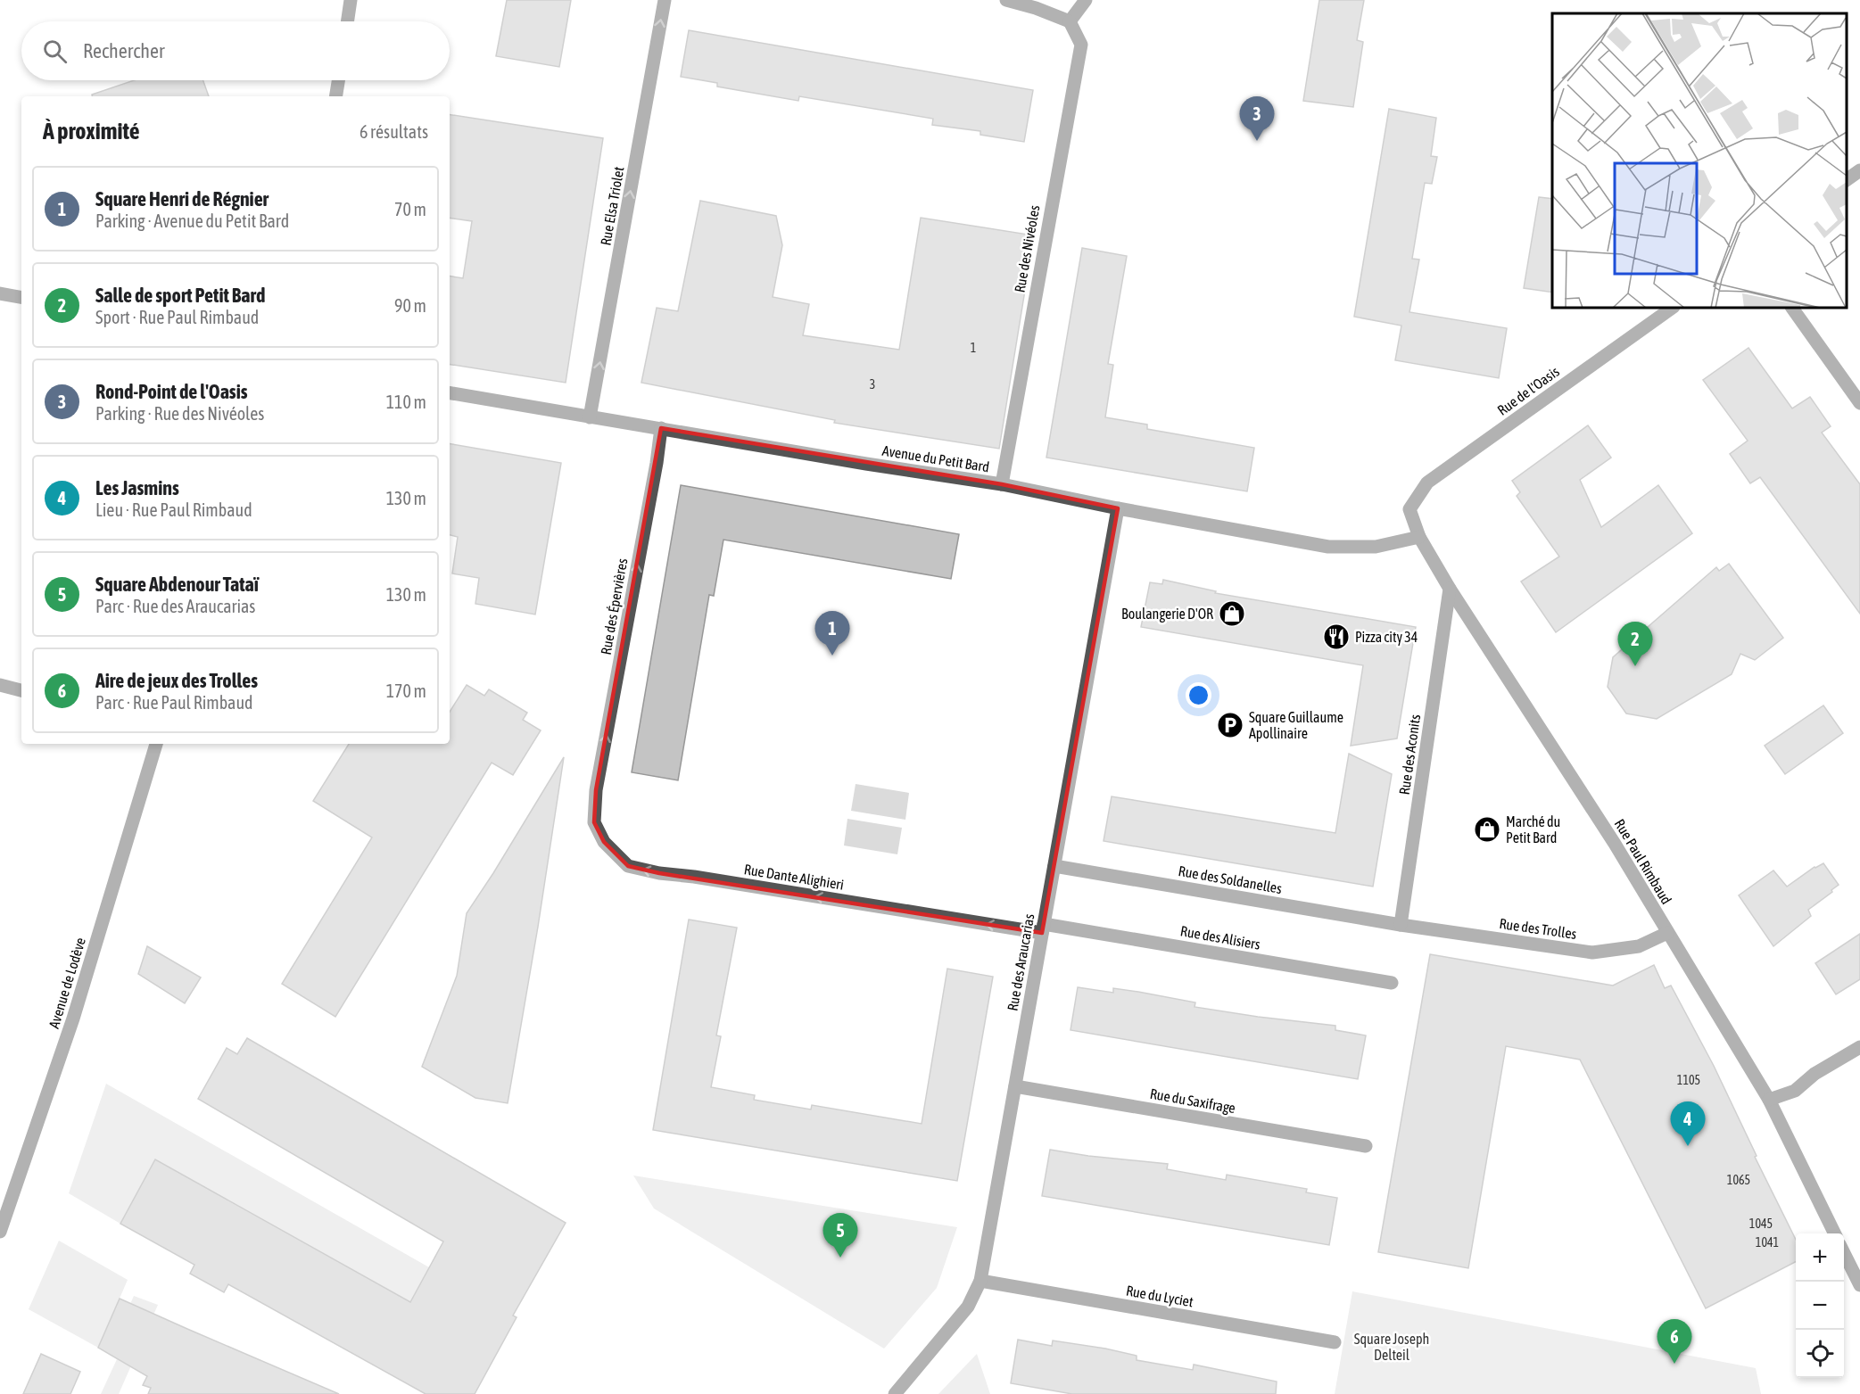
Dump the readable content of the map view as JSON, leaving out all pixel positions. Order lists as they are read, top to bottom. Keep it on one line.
{"streets":{"street":["Rue Elsa Triolet","Rue des Nivéoles","Rue de l'Oasis","Avenue du Petit Bard","Rue des Épervières","Rue des Aconits","Rue Paul Rimbaud","Rue Dante Alighieri","Rue des Soldanelles","Rue des Trolles","Rue des Alisiers","Rue des Araucarias","Avenue de Lodève","Rue du Saxifrage","Rue du Lyciet"]},"crossings":[["Rue Elsa Triolet","Avenue du Petit Bard"],["Rue des Nivéoles","Avenue du Petit Bard"],["Rue de l'Oasis","Rue Paul Rimbaud"],["Avenue du Petit Bard","Rue des Épervières"],["Avenue du Petit Bard","Rue Paul Rimbaud"],["Avenue du Petit Bard","Rue des Araucarias"],["Rue des Épervières","Rue Dante Alighieri"],["Rue des Aconits","Rue Paul Rimbaud"],["Rue des Aconits","Rue des Soldanelles"],["Rue des Aconits","Rue des Trolles"],["Rue Paul Rimbaud","Rue des Trolles"],["Rue Dante Alighieri","Rue des Alisiers"],["Rue Dante Alighieri","Rue des Araucarias"],["Rue des Soldanelles","Rue des Trolles"],["Rue des Soldanelles","Rue des Araucarias"],["Rue des Alisiers","Rue des Araucarias"],["Rue des Araucarias","Rue du Saxifrage"],["Rue des Araucarias","Rue du Lyciet"]],"one_way":["Rue Elsa Triolet","Rue des Épervières","Rue Dante Alighieri"],"parks":["Square Joseph Delteil"],"places":{"shop":["Boulangerie D'OR","Marché du Petit Bard"],"restaurant":["Pizza city 34"],"parking":["Square Guillaume Apollinaire"]},"house_numbers":["1","3","1105","1065","1045","1041"],"page":{"search":"Rechercher","pins":["3","1","2","4","5","6"],"heading":["À proximité","6 résultats"],"list":[{"mark":"1","name":"Square Henri de Régnier","note":"Parking · Avenue du Petit Bard","value":"70 m"},{"mark":"2","name":"Salle de sport Petit Bard","note":"Sport · Rue Paul Rimbaud","value":"90 m"},{"mark":"3","name":"Rond-Point de l'Oasis","note":"Parking · Rue des Nivéoles","value":"110 m"},{"mark":"4","name":"Les Jasmins","note":"Lieu · Rue Paul Rimbaud","value":"130 m"},{"mark":"5","name":"Square Abdenour Tataï","note":"Parc · Rue des Araucarias","value":"130 m"},{"mark":"6","name":"Aire de jeux des Trolles","note":"Parc · Rue Paul Rimbaud","value":"170 m"}],"map_buttons":["+","−"]}}
